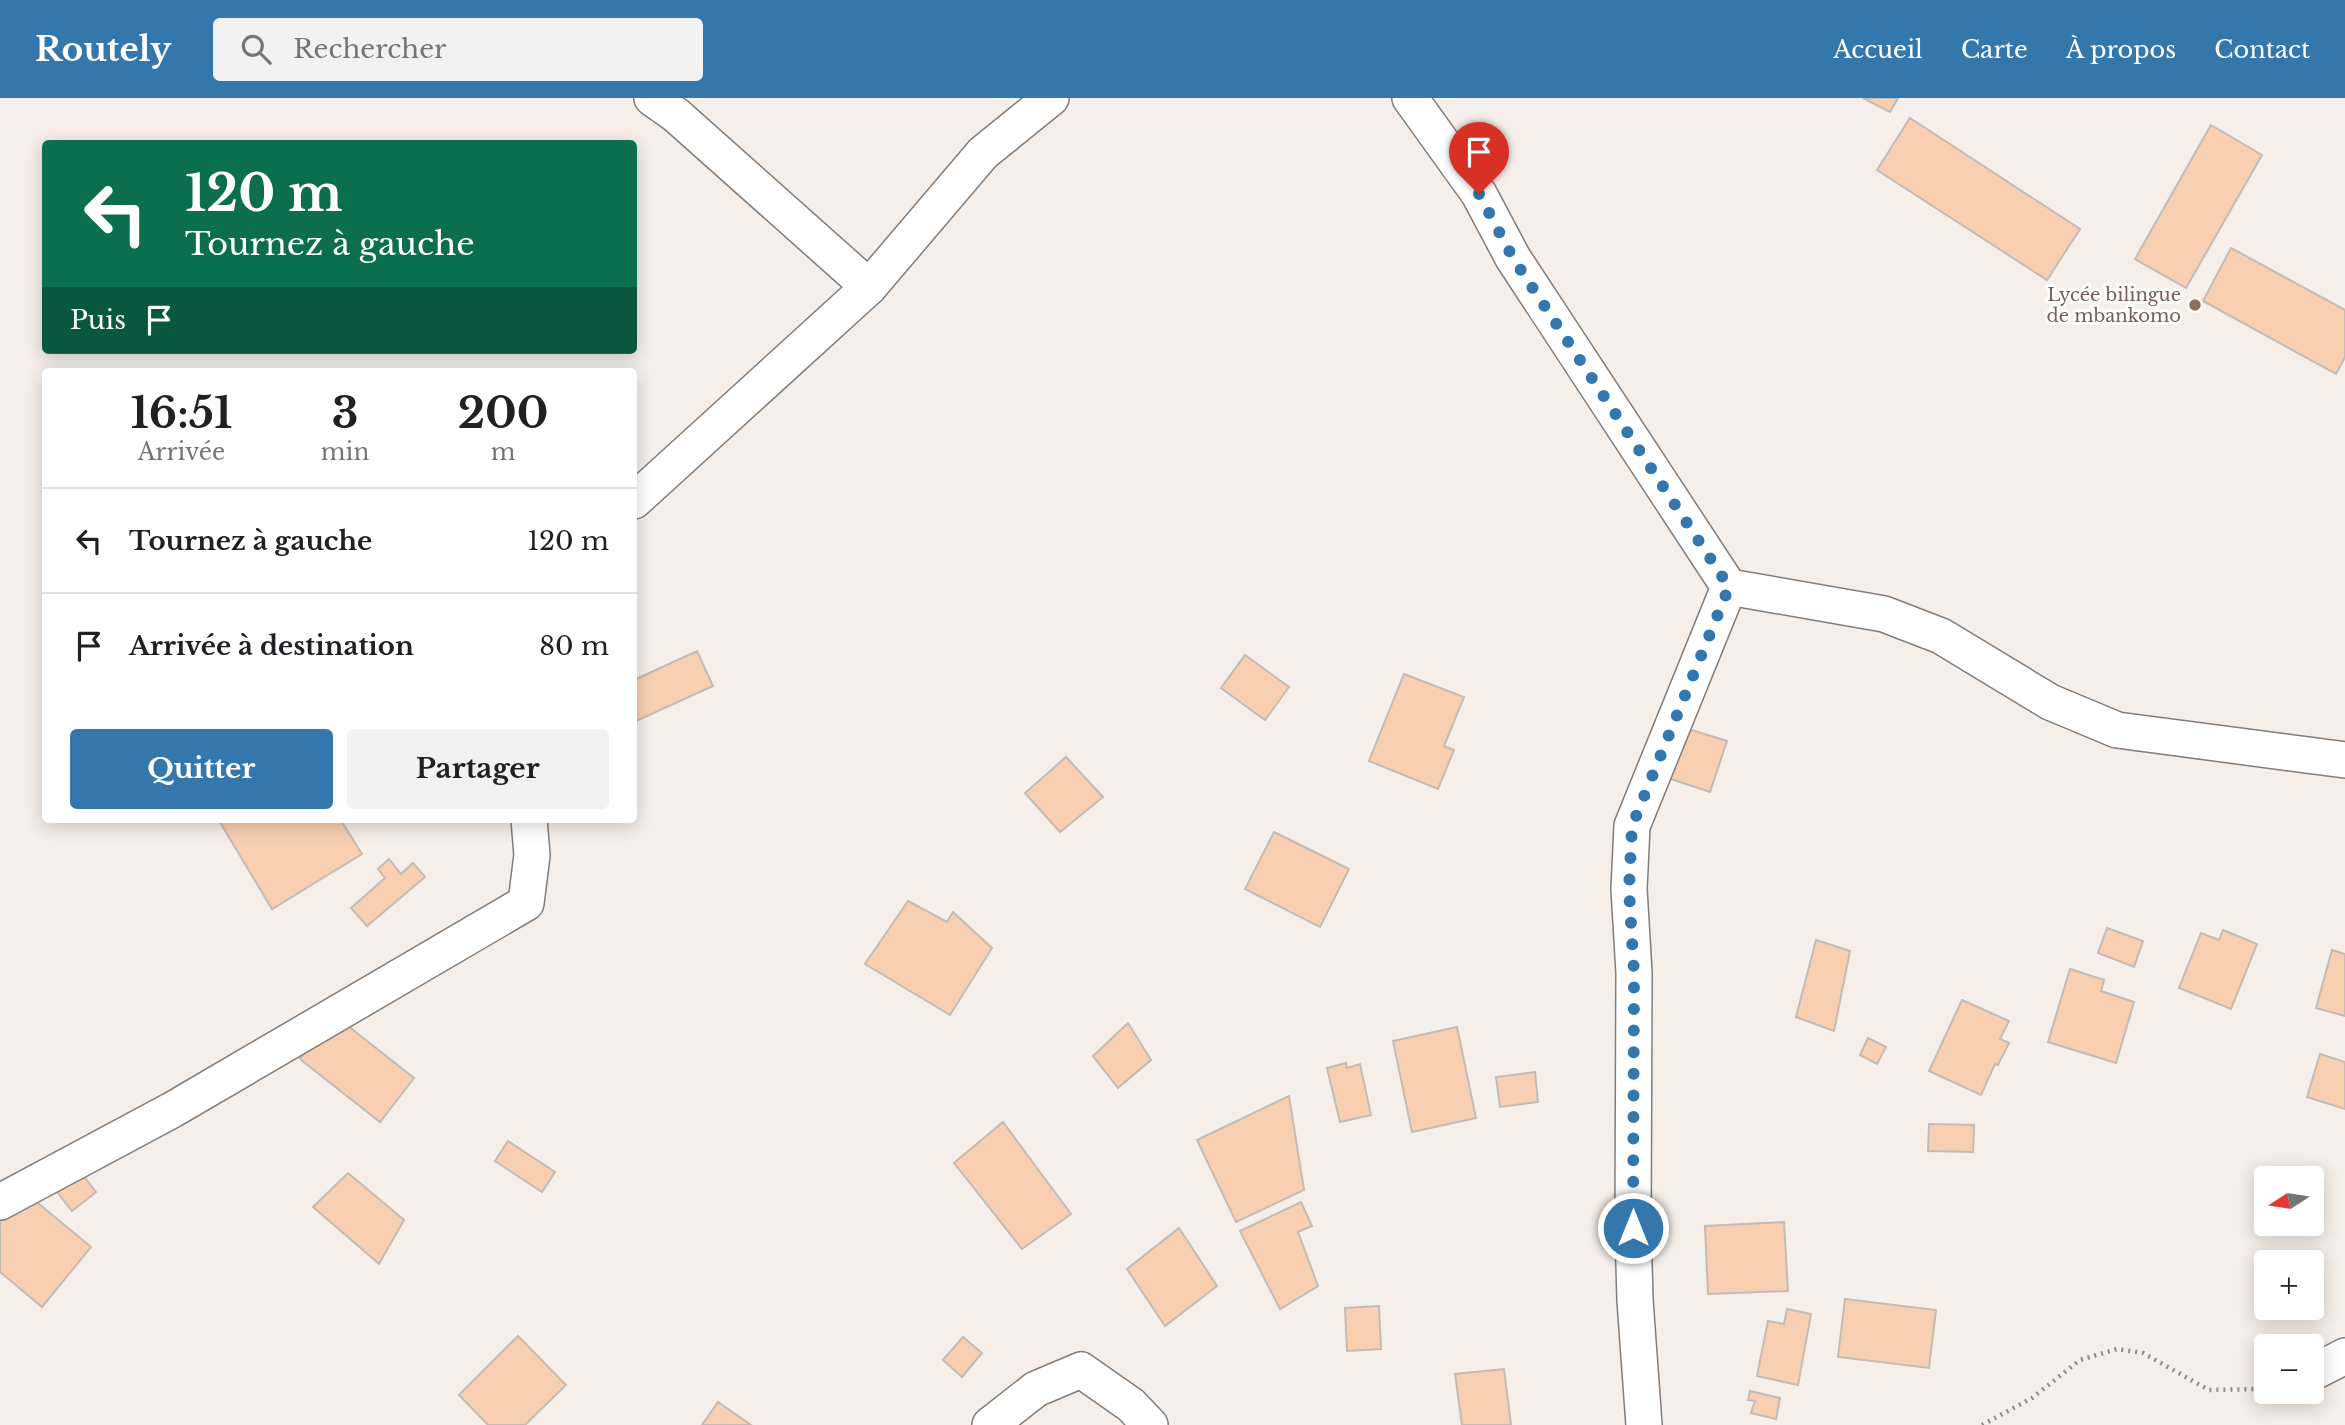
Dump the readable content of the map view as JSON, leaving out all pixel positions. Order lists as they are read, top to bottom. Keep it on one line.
{"places":["Lycée bilingue de mbankomo"],"north":"left","page":{"header":"Routely","search":"Rechercher","nav":["Accueil","Carte","À propos","Contact"],"turn":["120 m","Tournez à gauche"],"then":"Puis","eta":["16:51","Arrivée","3","min","200","m"],"list":[{"name":"Tournez à gauche","value":"120 m"},{"name":"Arrivée à destination","value":"80 m"}],"buttons":["Quitter","Partager"],"map_buttons":["+","−"]}}
